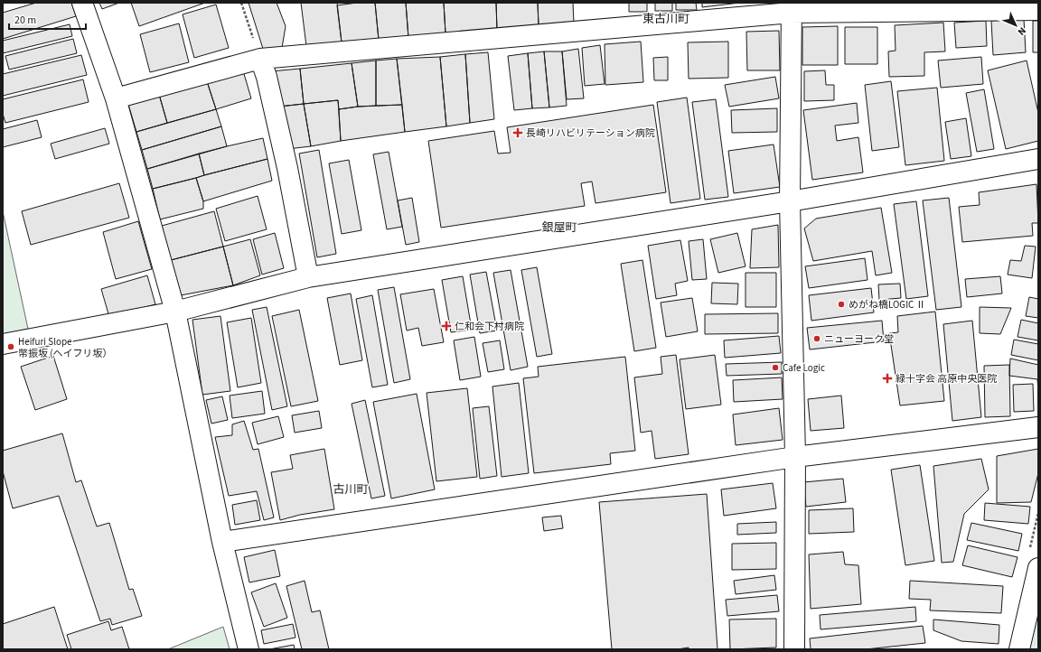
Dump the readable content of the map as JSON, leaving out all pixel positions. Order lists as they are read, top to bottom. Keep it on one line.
{"districts":["東古川町","銀屋町","古川町"],"places":{"health":["長崎リハビリテーション病院","仁和会下村病院","緑十字会 高原中央医院"],"other":["めがね橋LOGIC Ⅱ","ニューヨーク堂","Heifuri Slope 幣振坂 (ヘイフリ坂）","Cafe Logic"]},"scale_bar":"20 m","north":"bottom right"}
